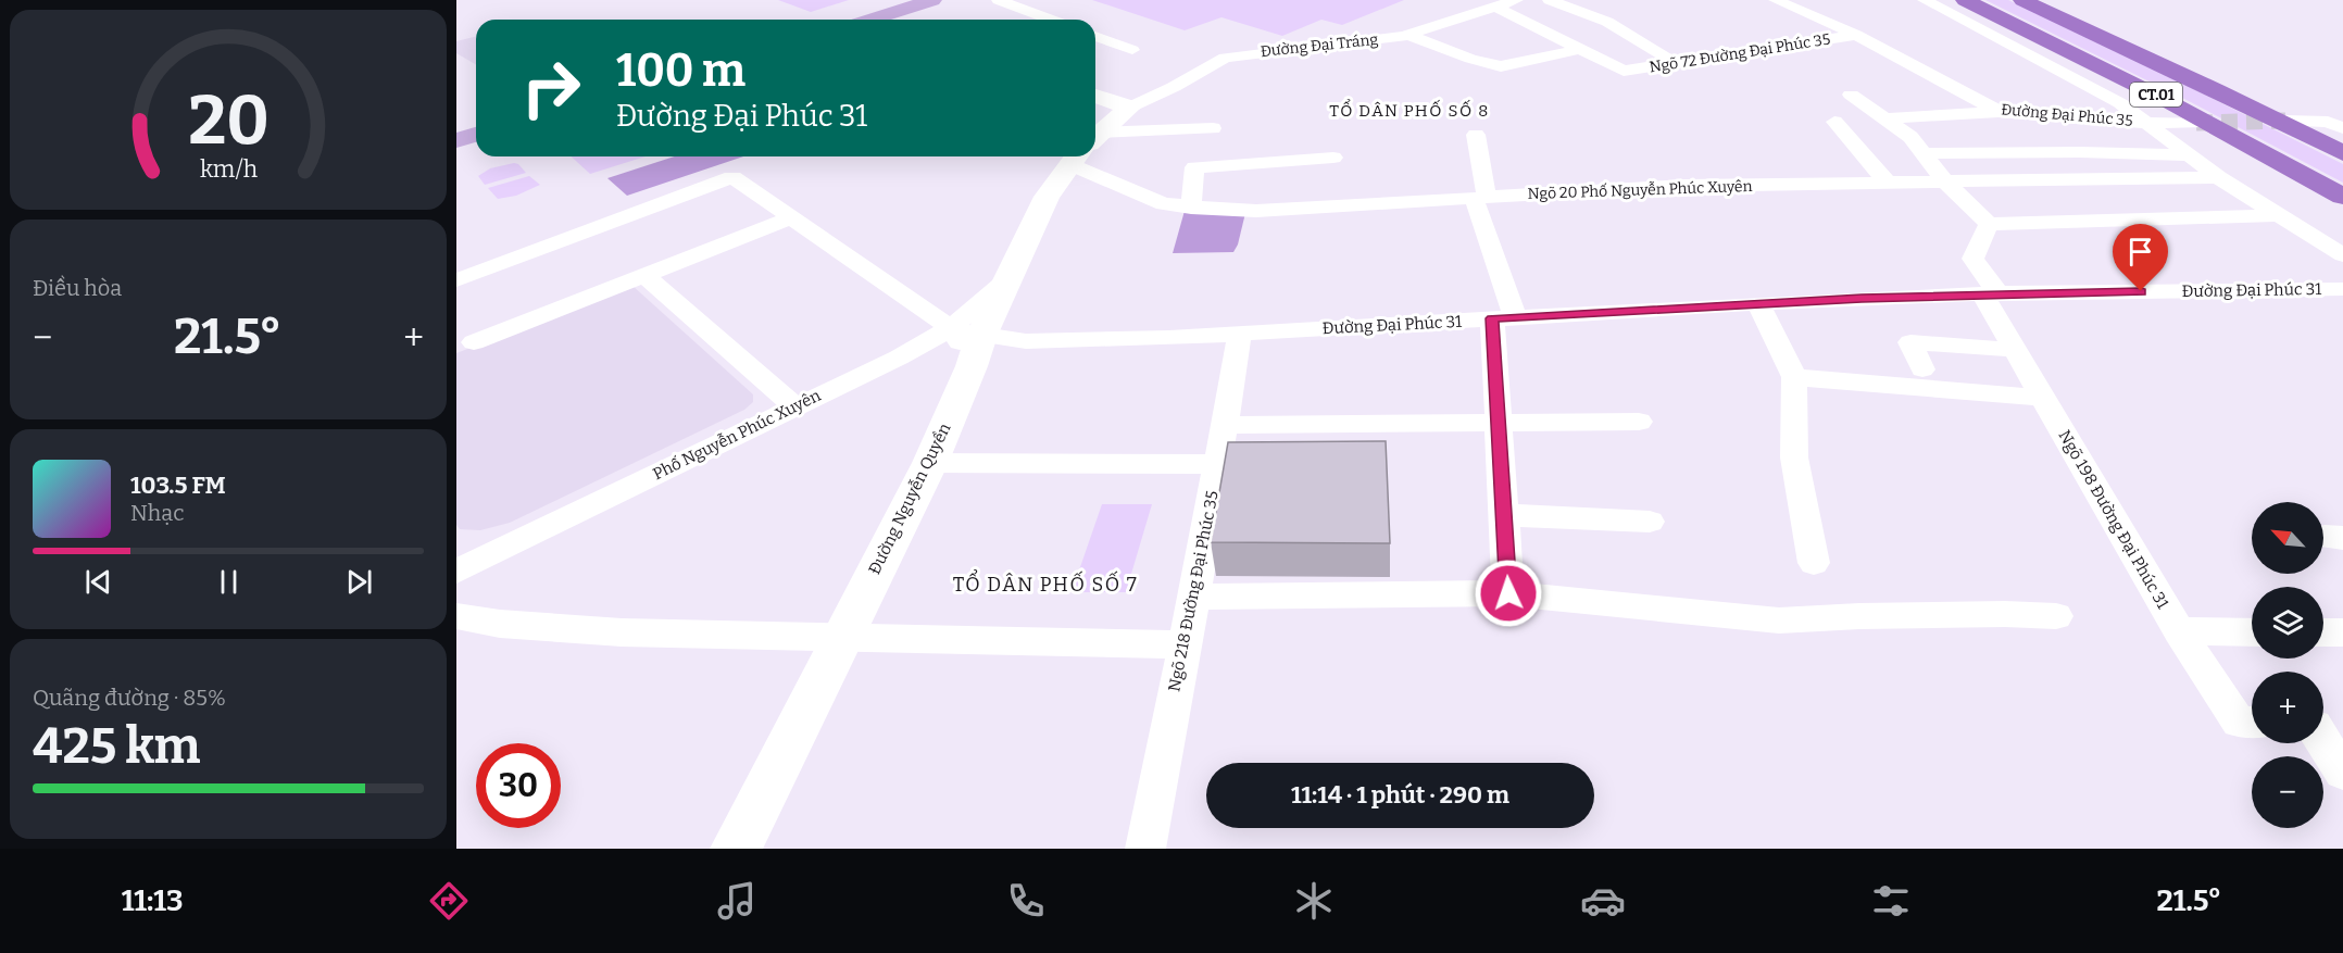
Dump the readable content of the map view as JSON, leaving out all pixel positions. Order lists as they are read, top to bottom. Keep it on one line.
{"streets":{"highway":["CT.01"],"street":["Đường Đại Tráng","Ngõ 72 Đường Đại Phúc 35","Đường Đại Phúc 35","Ngõ 20 Phố Nguyễn Phúc Xuyên","Đường Đại Phúc 31","Phố Nguyễn Phúc Xuyên","Đường Nguyễn Quyền","Ngõ 198 Đường Đại Phúc 31","Ngõ 218 Đường Đại Phúc 35"]},"crossings":[["Đường Đại Tráng","Đường Nguyễn Quyền"],["Ngõ 72 Đường Đại Phúc 35","Đường Đại Phúc 35"],["Đường Đại Phúc 35","Ngõ 20 Phố Nguyễn Phúc Xuyên"],["Đường Đại Phúc 31","Phố Nguyễn Phúc Xuyên"],["Đường Đại Phúc 31","Đường Nguyễn Quyền"],["Đường Đại Phúc 31","Ngõ 198 Đường Đại Phúc 31"],["Đường Đại Phúc 31","Ngõ 218 Đường Đại Phúc 35"],["Phố Nguyễn Phúc Xuyên","Đường Nguyễn Quyền"]],"districts":["TỔ DÂN PHỐ SỐ 8","TỔ DÂN PHỐ SỐ 7"],"north":"top left","page":{"turn":["100 m","Đường Đại Phúc 31"],"tile":["Điều hòa",["Quãng đường · 85%","425 km"]],"heat":["−","21.5°","+"],"song":["103.5 FM","Nhạc"],"map_buttons":["+","−"],"limit":"30","trip":"11:14 · 1 phút · 290 m","tabs":["11:13","21.5°"],"gauge":["20","km/h"]}}
